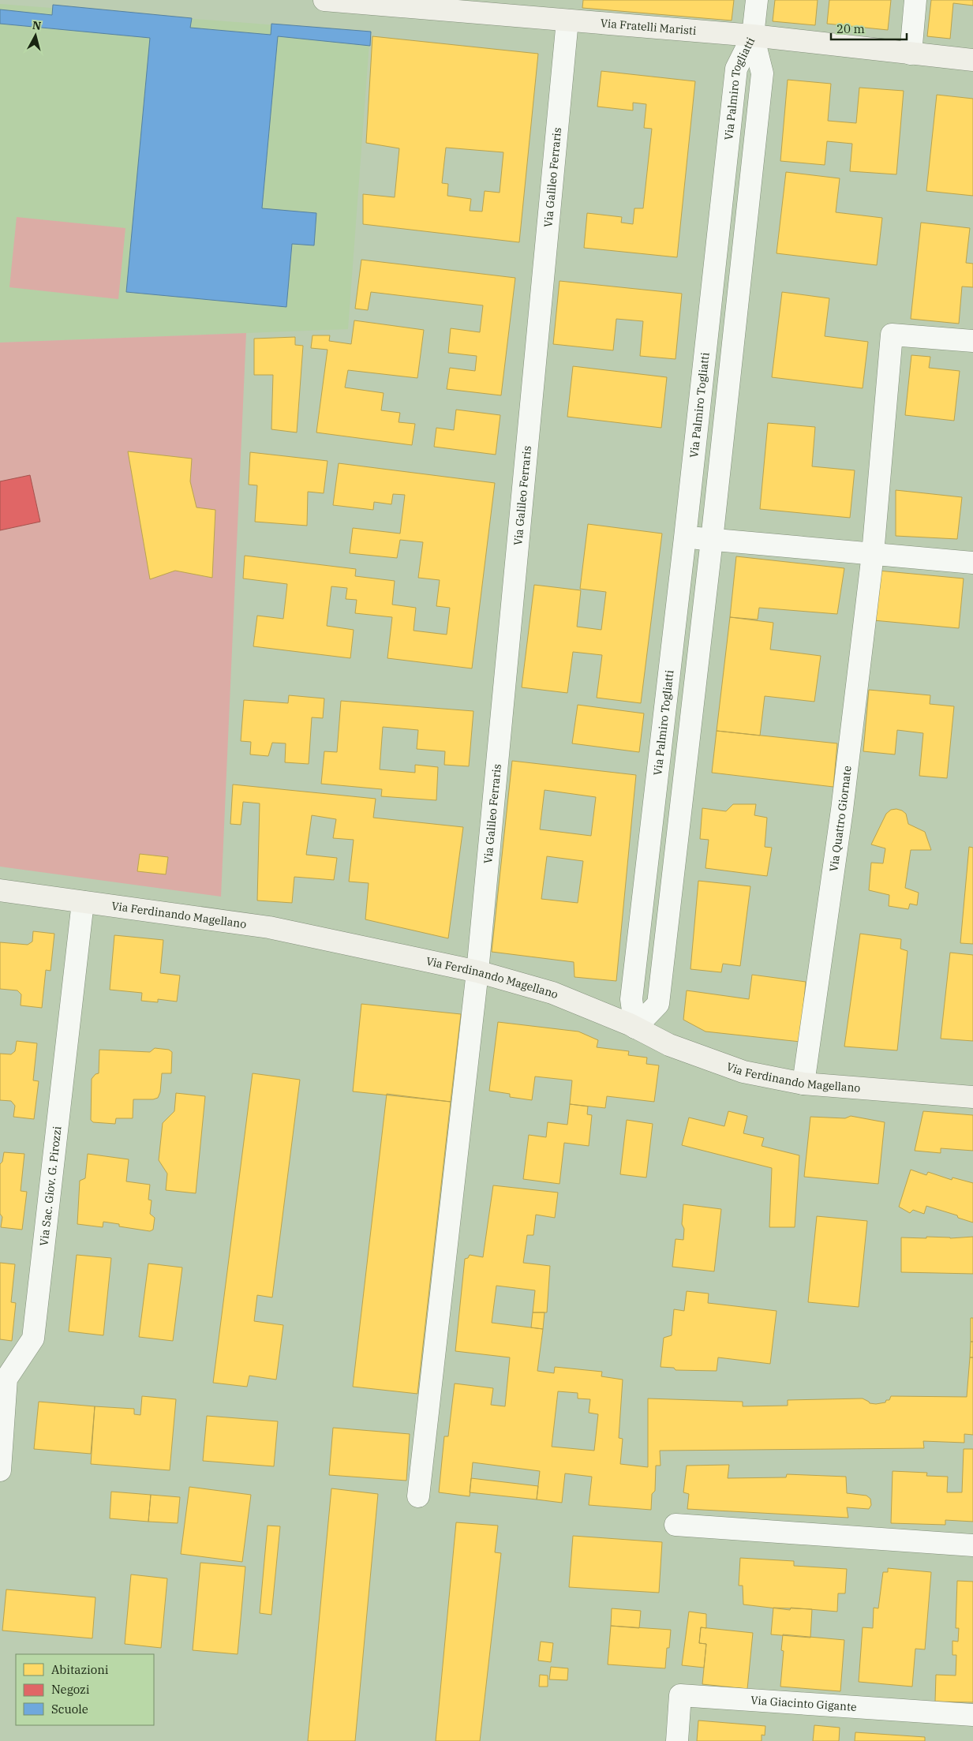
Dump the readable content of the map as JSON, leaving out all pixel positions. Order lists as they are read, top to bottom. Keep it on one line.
{"streets":{"street":["Via Fratelli Maristi","Via Palmiro Togliatti","Via Galileo Ferraris","Via Quattro Giornate","Via Ferdinando Magellano","Via Sac. Giov. G. Pirozzi","Via Giacinto Gigante"]},"crossings":[["Via Fratelli Maristi","Via Palmiro Togliatti"],["Via Fratelli Maristi","Via Galileo Ferraris"],["Via Palmiro Togliatti","Via Ferdinando Magellano"],["Via Galileo Ferraris","Via Ferdinando Magellano"],["Via Quattro Giornate","Via Ferdinando Magellano"],["Via Ferdinando Magellano","Via Sac. Giov. G. Pirozzi"]],"legend":["Abitazioni","Negozi","Scuole"],"scale_bar":"20 m","north":"top"}
